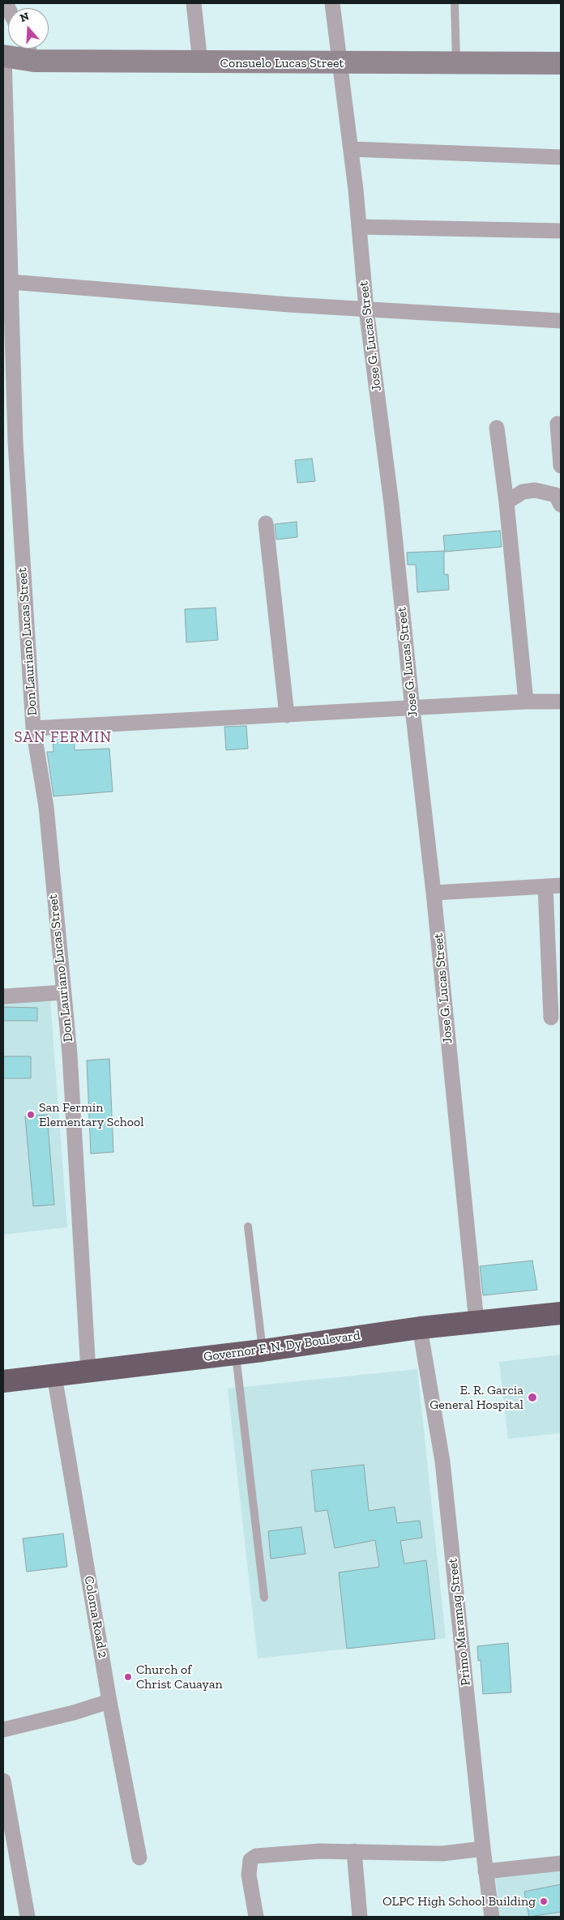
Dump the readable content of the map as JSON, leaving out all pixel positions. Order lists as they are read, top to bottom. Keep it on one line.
{"streets":{"highway":["Governor F. N. Dy Boulevard"],"street":["Consuelo Lucas Street","Jose G. Lucas Street","Don Lauriano Lucas Street","Coloma Road 2","Primo Maramag Street"]},"crossings":[["Consuelo Lucas Street","Jose G. Lucas Street"],["Consuelo Lucas Street","Don Lauriano Lucas Street"],["Jose G. Lucas Street","Governor F. N. Dy Boulevard"],["Don Lauriano Lucas Street","Governor F. N. Dy Boulevard"],["Governor F. N. Dy Boulevard","Coloma Road 2"],["Governor F. N. Dy Boulevard","Primo Maramag Street"]],"districts":["SAN FERMIN"],"places":["San Fermin Elementary School","E. R. Garcia General Hospital","Church of Christ Cauayan","OLPC High School Building"],"north":"top"}
